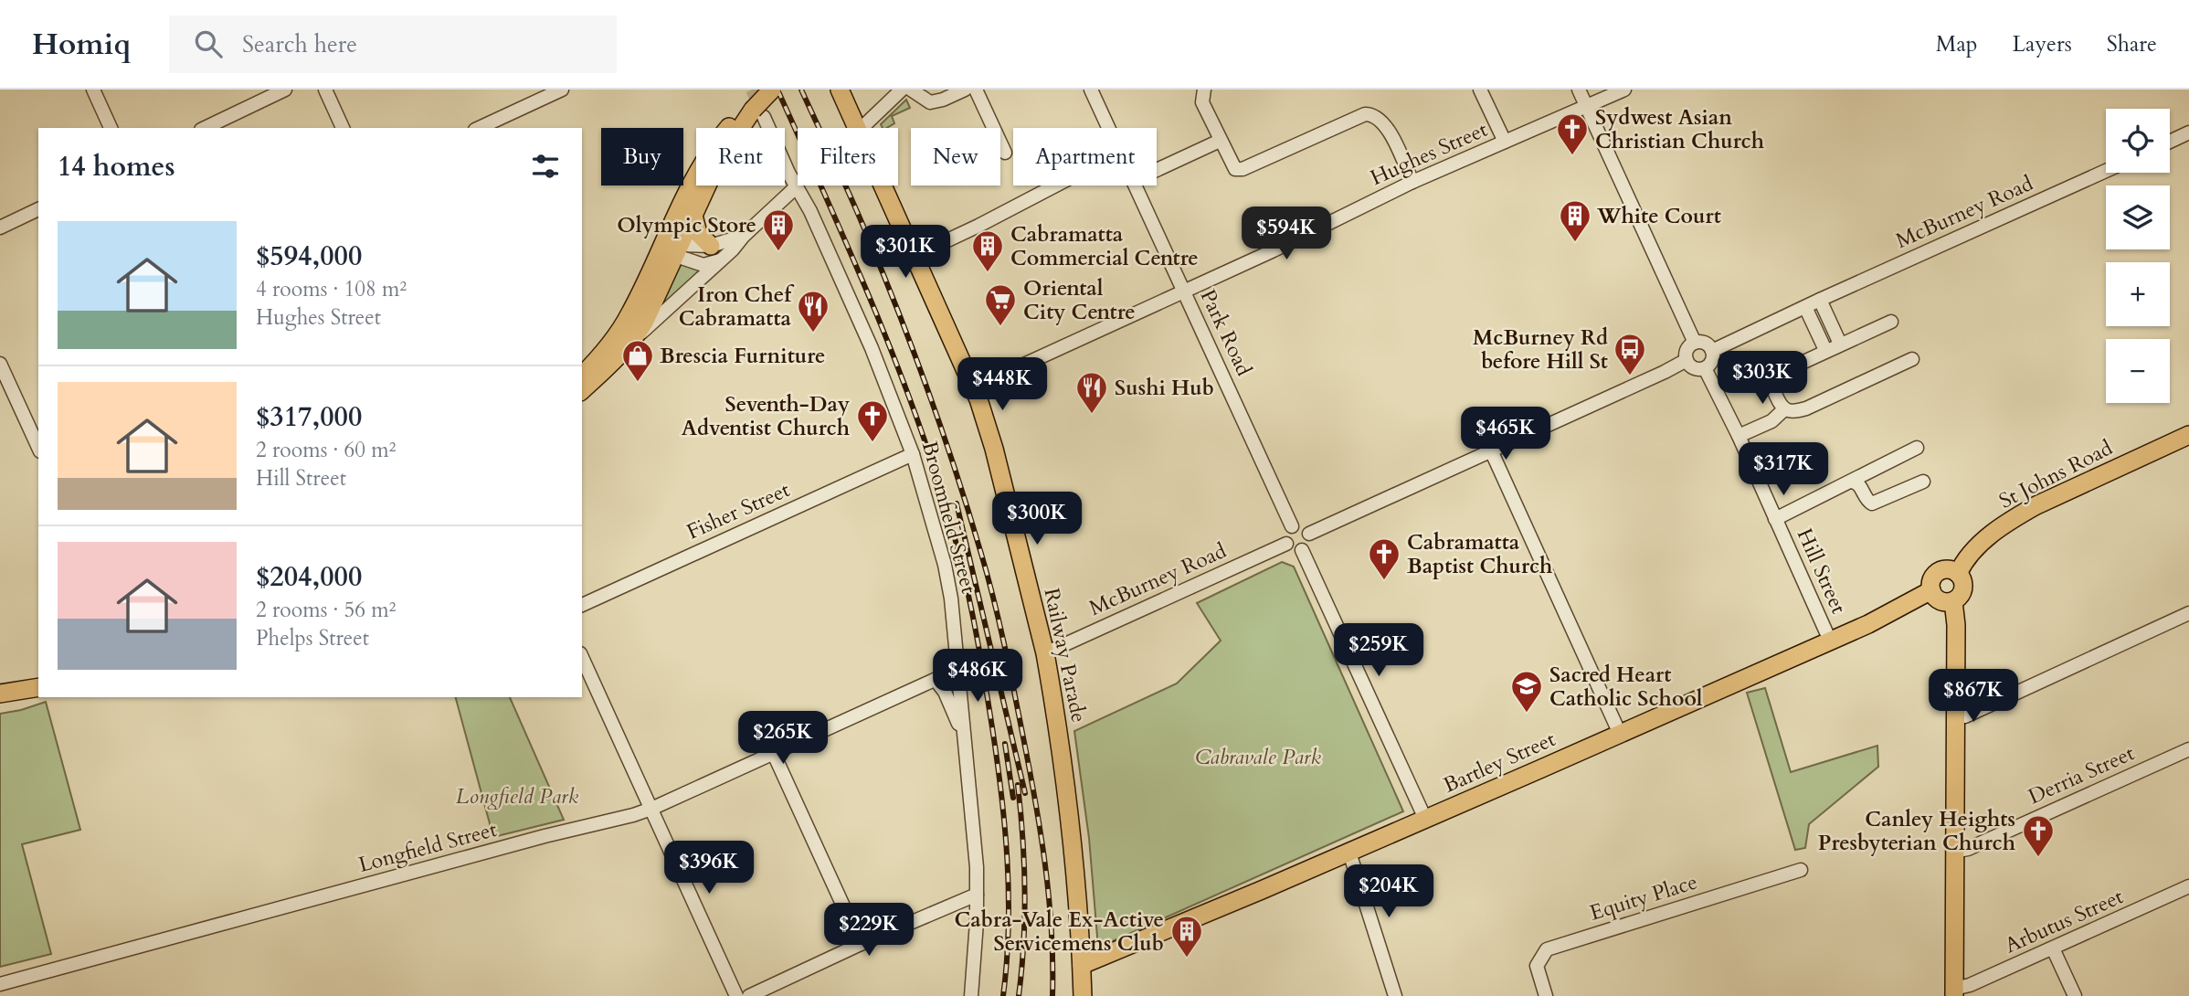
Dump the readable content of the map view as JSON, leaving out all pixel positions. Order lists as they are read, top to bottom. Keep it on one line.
{"streets":{"main road":["St Johns Road","Railway Parade","Bartley Street"],"street":["Hughes Street","McBurney Road","Park Road","Fisher Street","Broomfield Street","Hill Street","Derria Street","Longfield Street","Equity Place","Arbutus Street"]},"crossings":[["Hughes Street","Park Road"],["Hughes Street","Railway Parade"],["McBurney Road","Park Road"],["McBurney Road","Hill Street"],["McBurney Road","Railway Parade"],["St Johns Road","Bartley Street"],["Fisher Street","Broomfield Street"],["Broomfield Street","Longfield Street"],["Hill Street","Bartley Street"],["Railway Parade","Bartley Street"]],"parks":["Cabravale Park","Longfield Park"],"places":{"church":["Sydwest Asian Christian Church","Seventh-Day Adventist Church","Cabramatta Baptist Church","Canley Heights Presbyterian Church"],"building":["White Court","Olympic Store","Cabramatta Commercial Centre","Cabra-Vale Ex-Active Servicemens Club"],"supermarket":["Oriental City Centre"],"restaurant":["Iron Chef Cabramatta","Sushi Hub"],"bus stop":["McBurney Rd before Hill St"],"shop":["Brescia Furniture"],"school or university":["Sacred Heart Catholic School"]},"page":{"header":"Homiq","search":"Search here","nav":["Map","Layers","Share"],"map_buttons":["+","−"],"chip":["Buy","Rent","Filters","New","Apartment"],"heading":"14 homes","list":[{"name":"$594,000","note":"4 rooms · 108 m² · Hughes Street"},{"name":"$317,000","note":"2 rooms · 60 m² · Hill Street"},{"name":"$204,000","note":"2 rooms · 56 m² · Phelps Street"}],"price":["$594K","$301K","$303K","$448K","$465K","$317K","$300K","$259K","$486K","$867K","$265K","$396K","$204K","$229K"]}}
